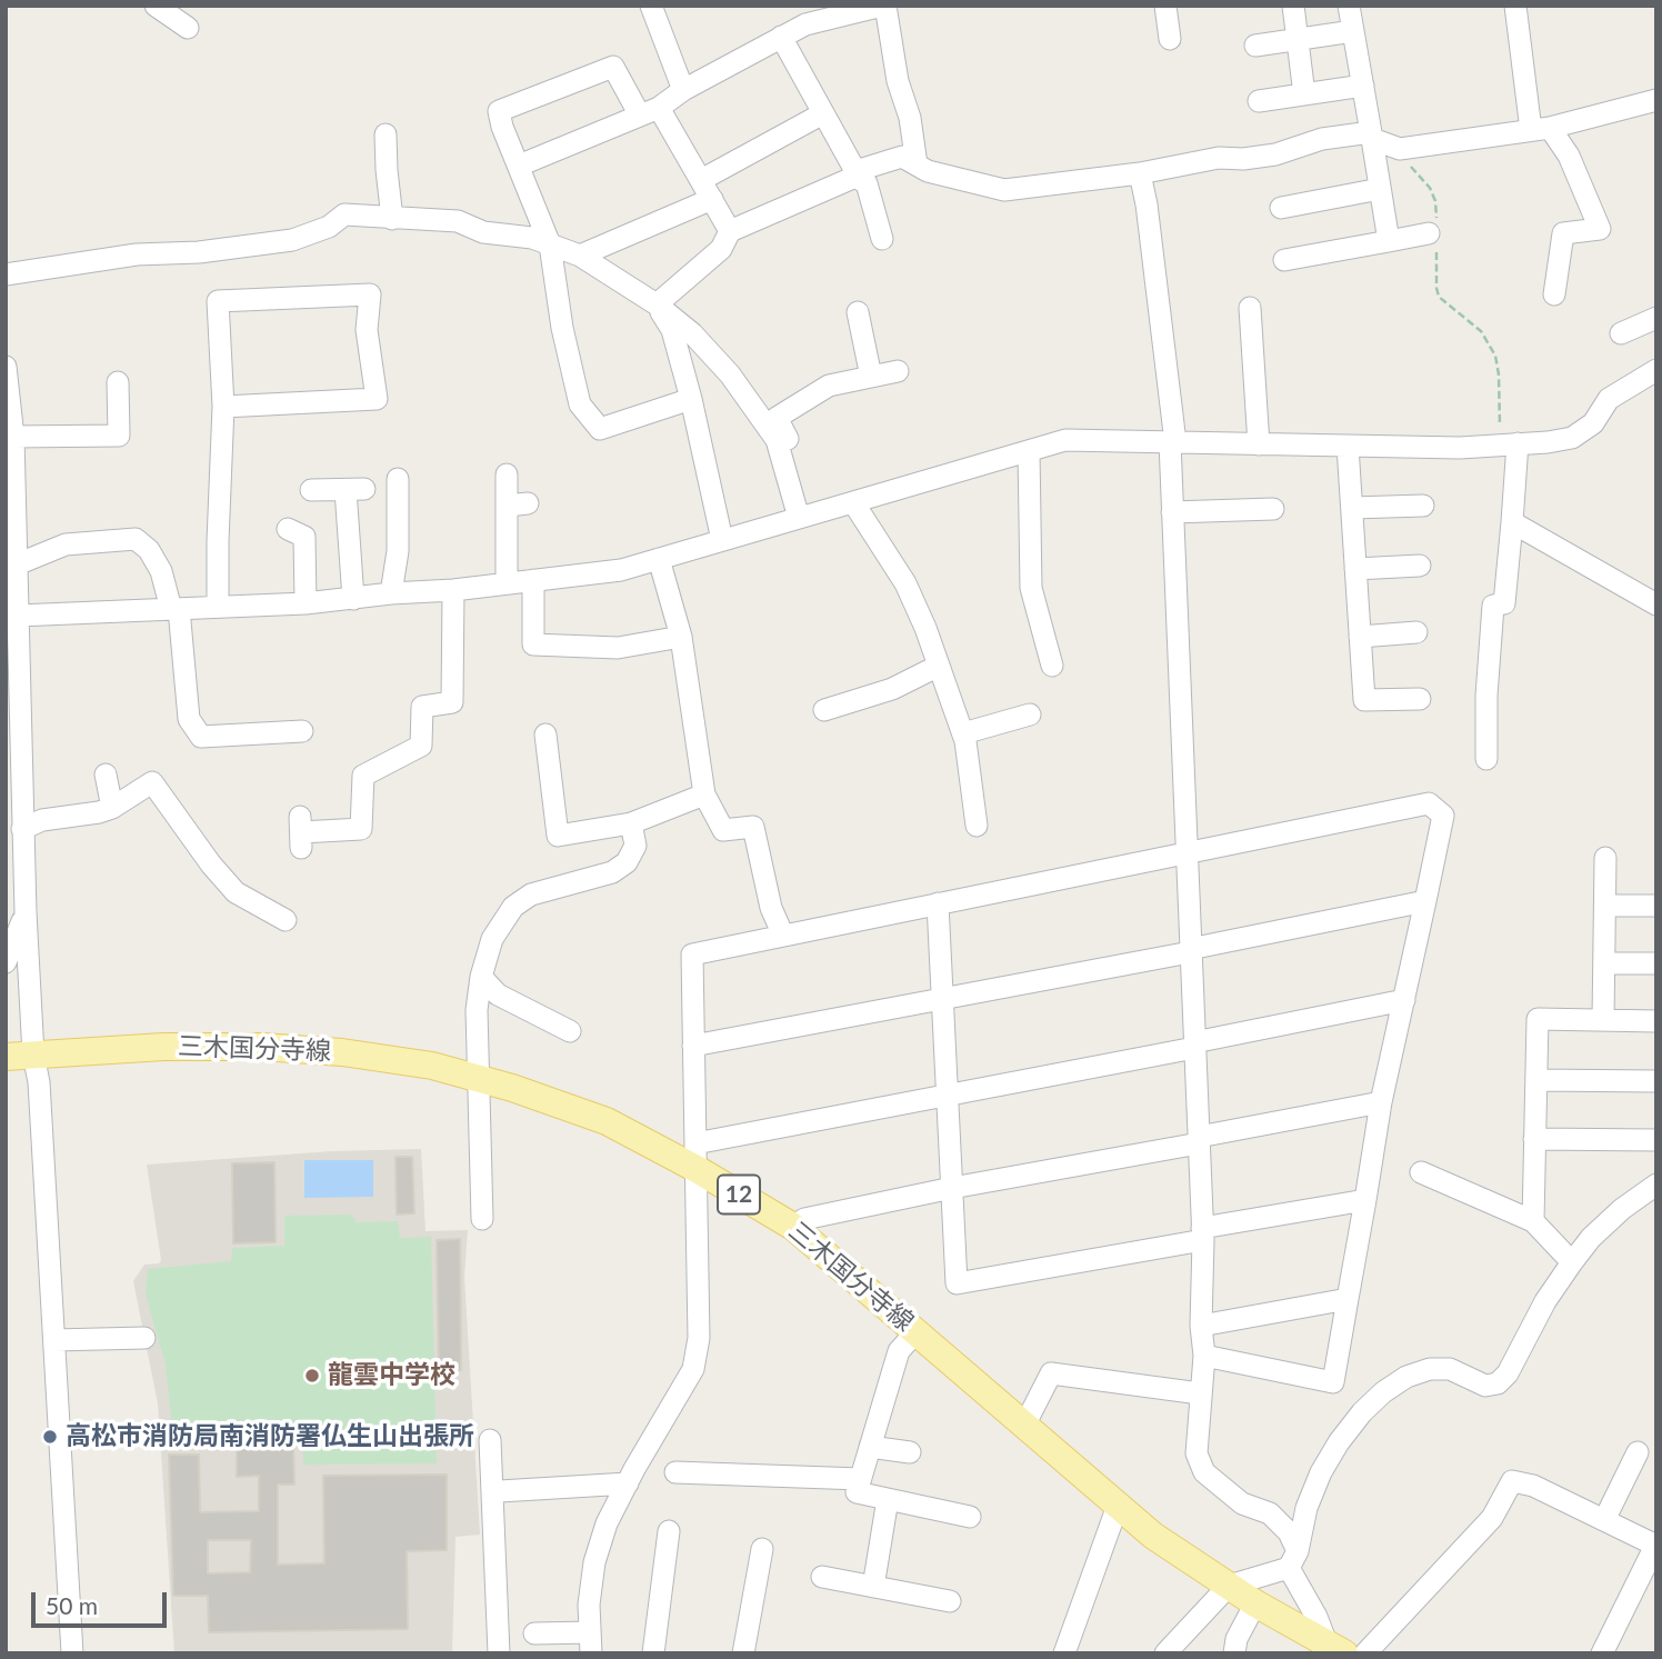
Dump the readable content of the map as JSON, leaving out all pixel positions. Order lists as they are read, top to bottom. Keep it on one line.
{"streets":{"main road":["三木国分寺線","12"]},"places":["龍雲中学校","高松市消防局南消防署仏生山出張所"],"scale_bar":"50 m"}
